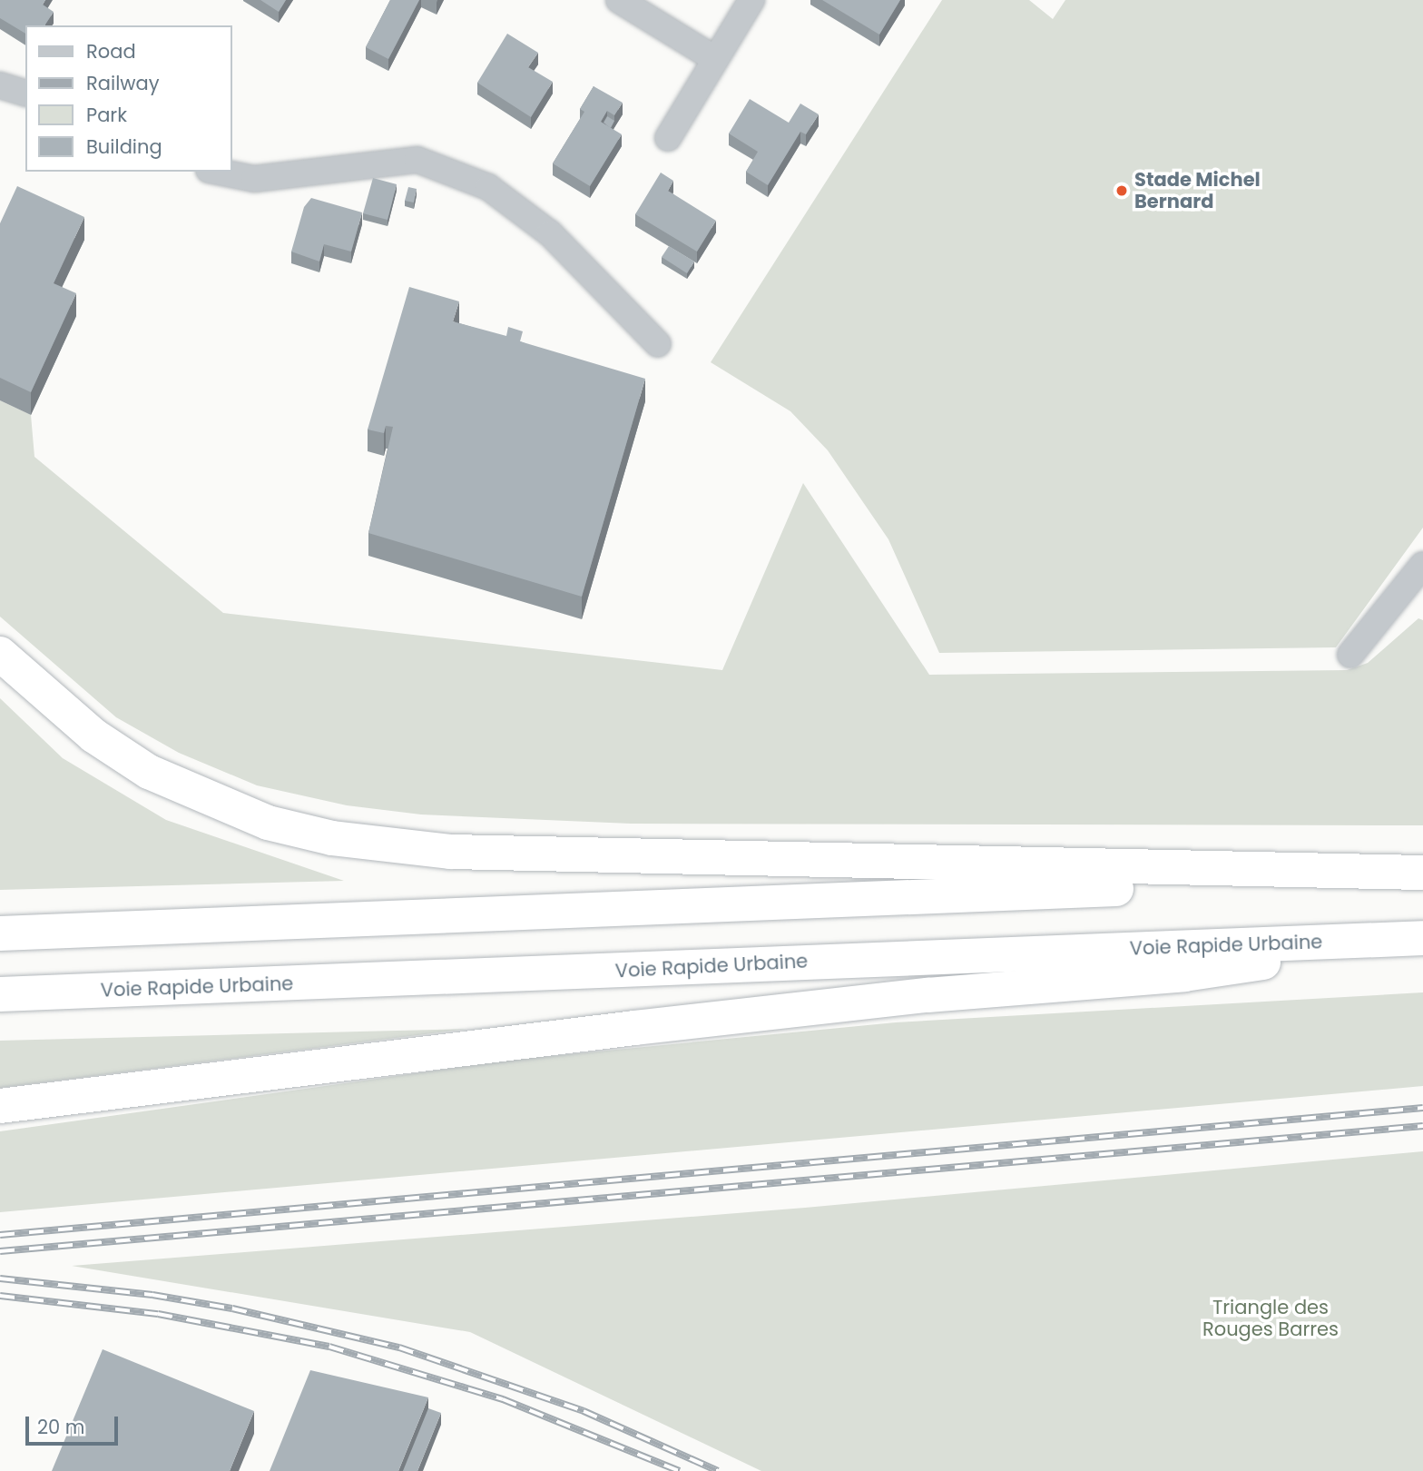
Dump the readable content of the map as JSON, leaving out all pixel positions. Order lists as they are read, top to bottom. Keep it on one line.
{"streets":{"highway":["Voie Rapide Urbaine"]},"parks":["Triangle des Rouges Barres"],"places":["Stade Michel Bernard"],"legend":["Road","Railway","Park","Building"],"scale_bar":"20 m"}
